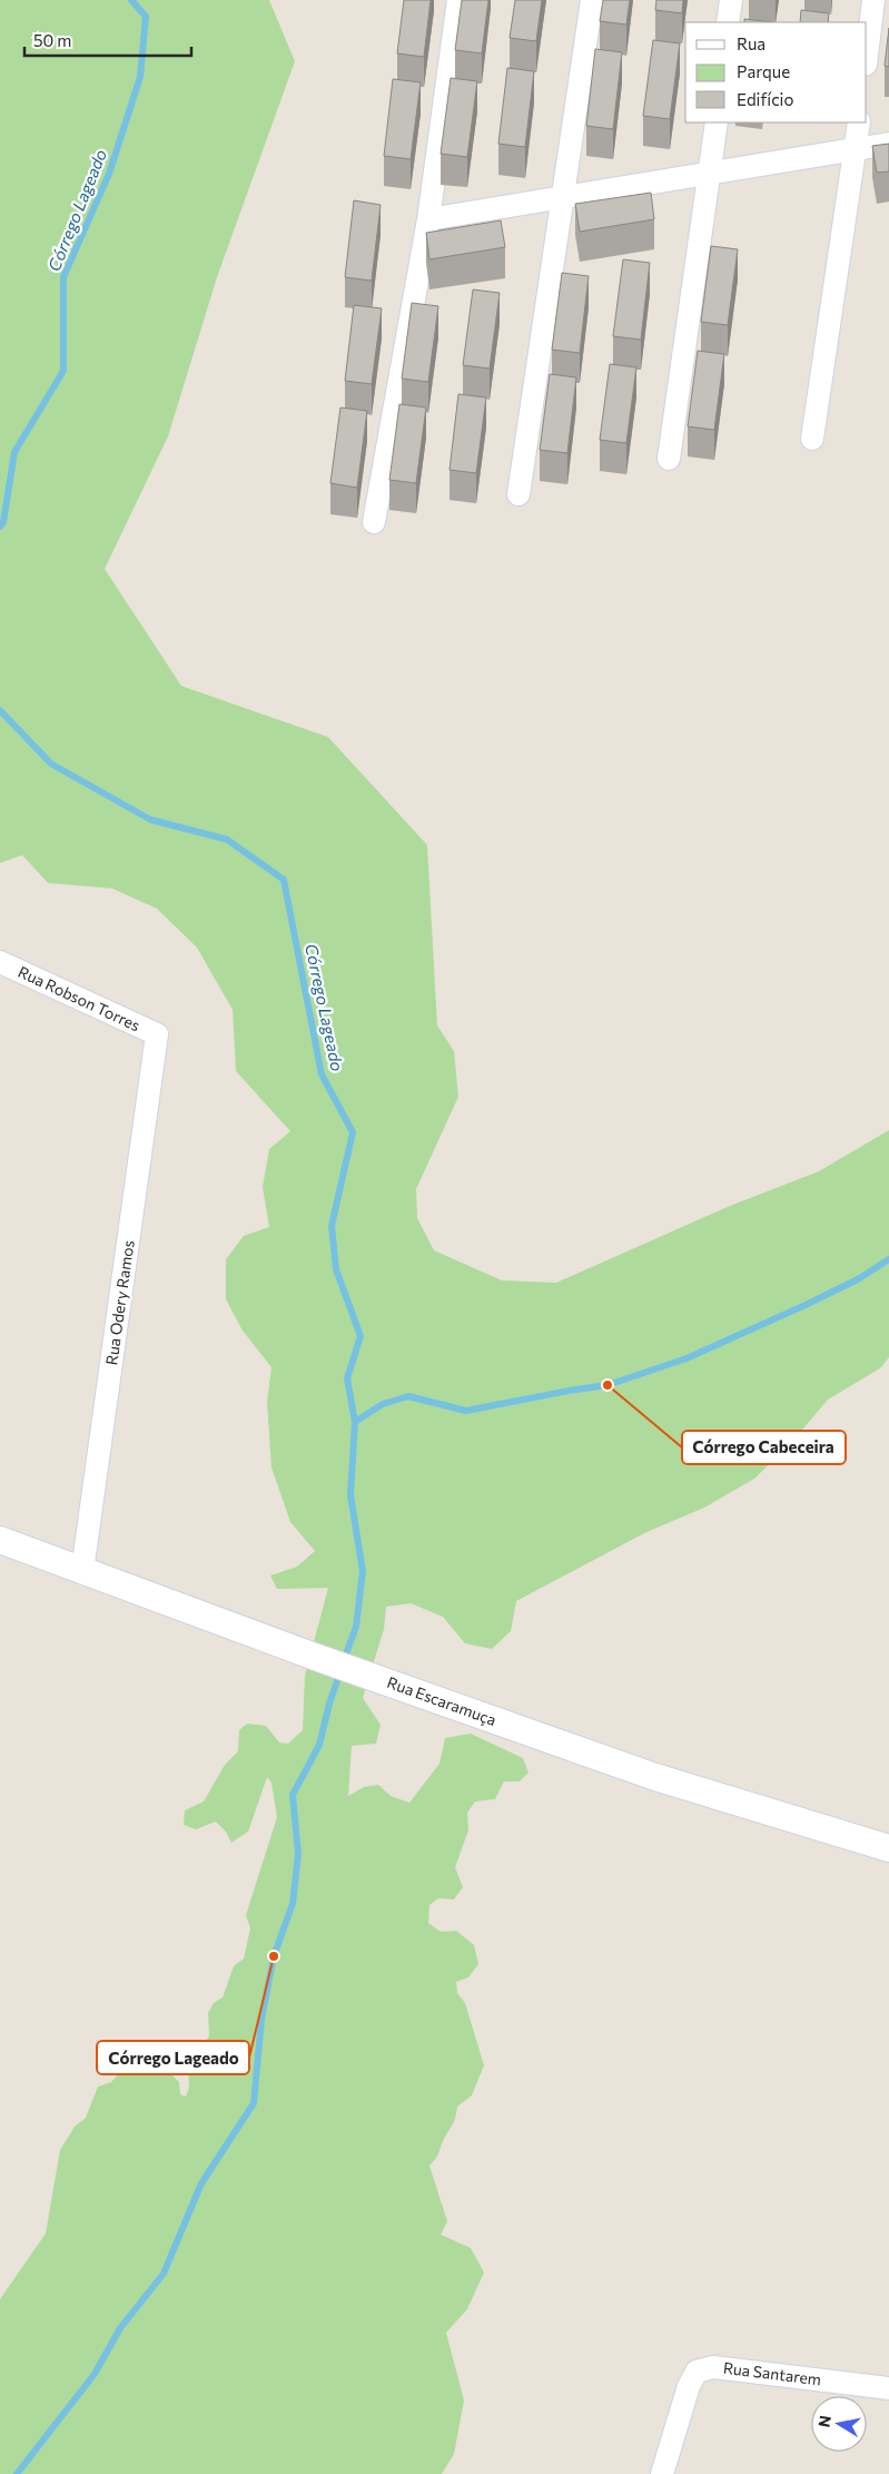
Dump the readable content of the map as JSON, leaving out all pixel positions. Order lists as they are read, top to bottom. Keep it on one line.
{"streets":{"street":["Rua Robson Torres","Rua Odery Ramos","Rua Escaramuça","Rua Santarem"]},"crossings":[["Rua Robson Torres","Rua Odery Ramos"],["Rua Odery Ramos","Rua Escaramuça"]],"water":["Córrego Lageado"],"places":["Córrego Cabeceira","Córrego Lageado"],"legend":["Rua","Parque","Edifício"],"scale_bar":"50 m","north":"left"}
